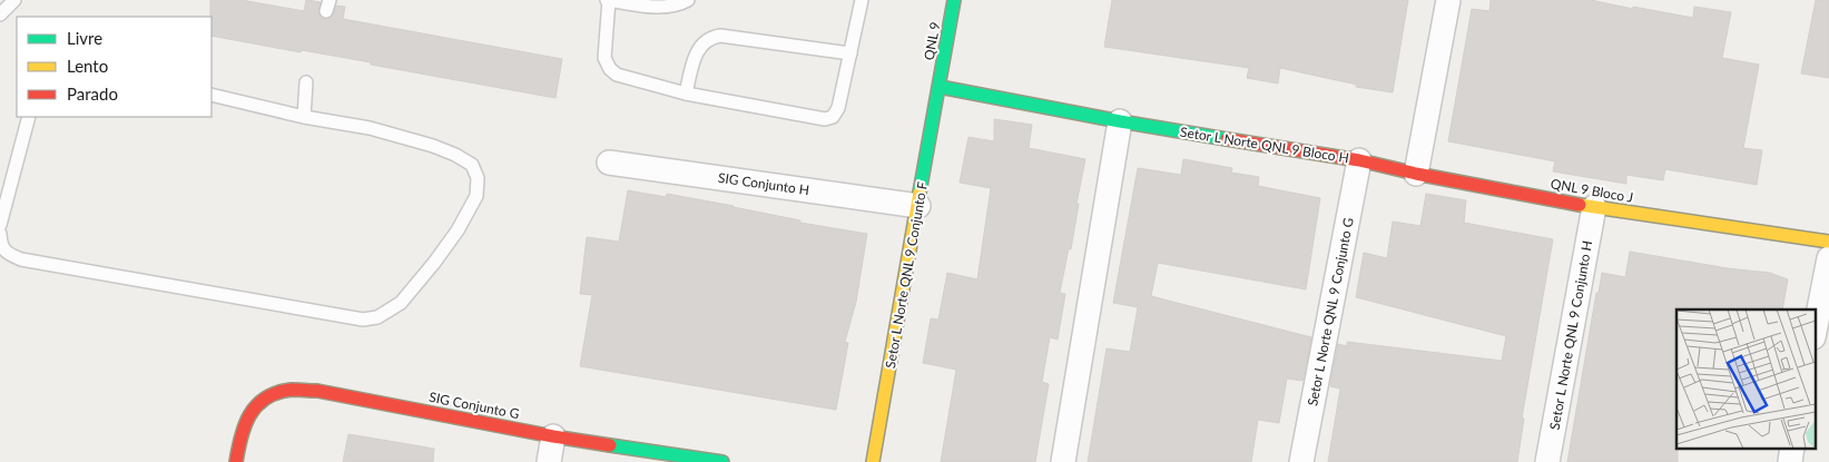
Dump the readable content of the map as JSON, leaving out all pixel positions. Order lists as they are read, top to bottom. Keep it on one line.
{"streets":{"street":["QNL 9","Setor L Norte QNL 9 Bloco H","SIG Conjunto H","QNL 9 Bloco J","Setor L Norte QNL 9 Conjunto F","Setor L Norte QNL 9 Conjunto G","Setor L Norte QNL 9 Conjunto H","SIG Conjunto G"]},"crossings":[["QNL 9","Setor L Norte QNL 9 Bloco H"],["QNL 9","Setor L Norte QNL 9 Conjunto F"],["Setor L Norte QNL 9 Bloco H","QNL 9 Bloco J"],["Setor L Norte QNL 9 Bloco H","Setor L Norte QNL 9 Conjunto F"],["Setor L Norte QNL 9 Bloco H","Setor L Norte QNL 9 Conjunto G"],["SIG Conjunto H","Setor L Norte QNL 9 Conjunto F"],["QNL 9 Bloco J","Setor L Norte QNL 9 Conjunto H"]],"legend":["Livre","Lento","Parado"]}
